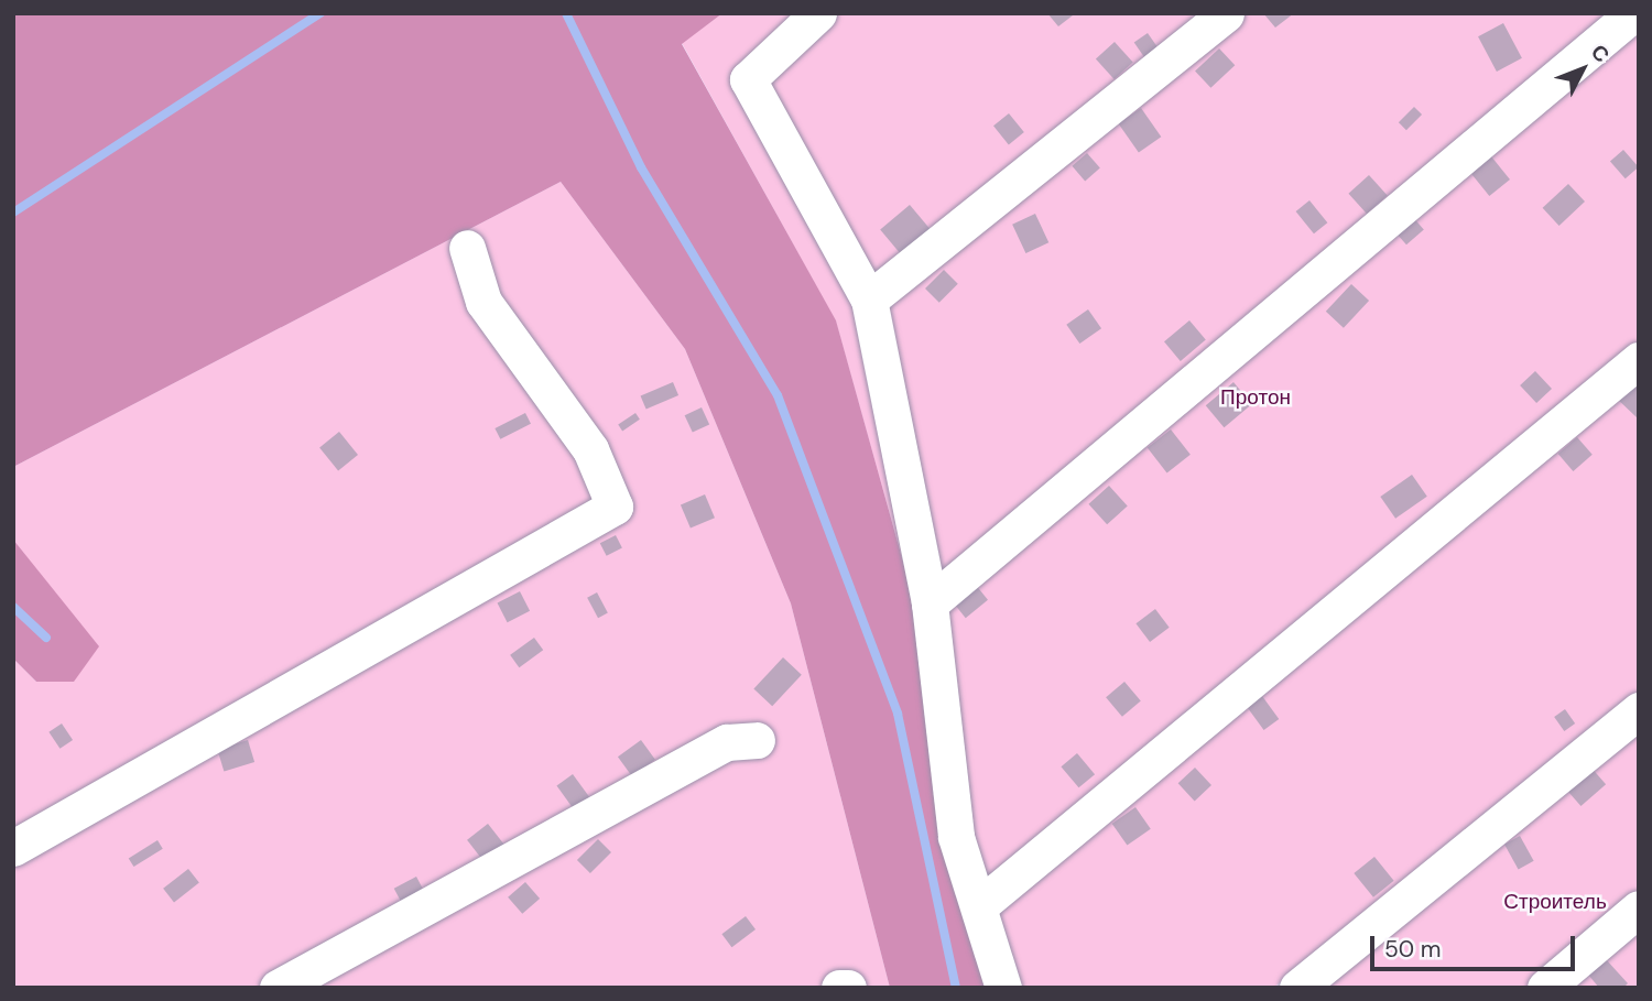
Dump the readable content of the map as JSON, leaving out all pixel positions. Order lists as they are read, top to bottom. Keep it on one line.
{"parks":["Протон","Строитель"],"scale_bar":"50 m","north":"top right"}
